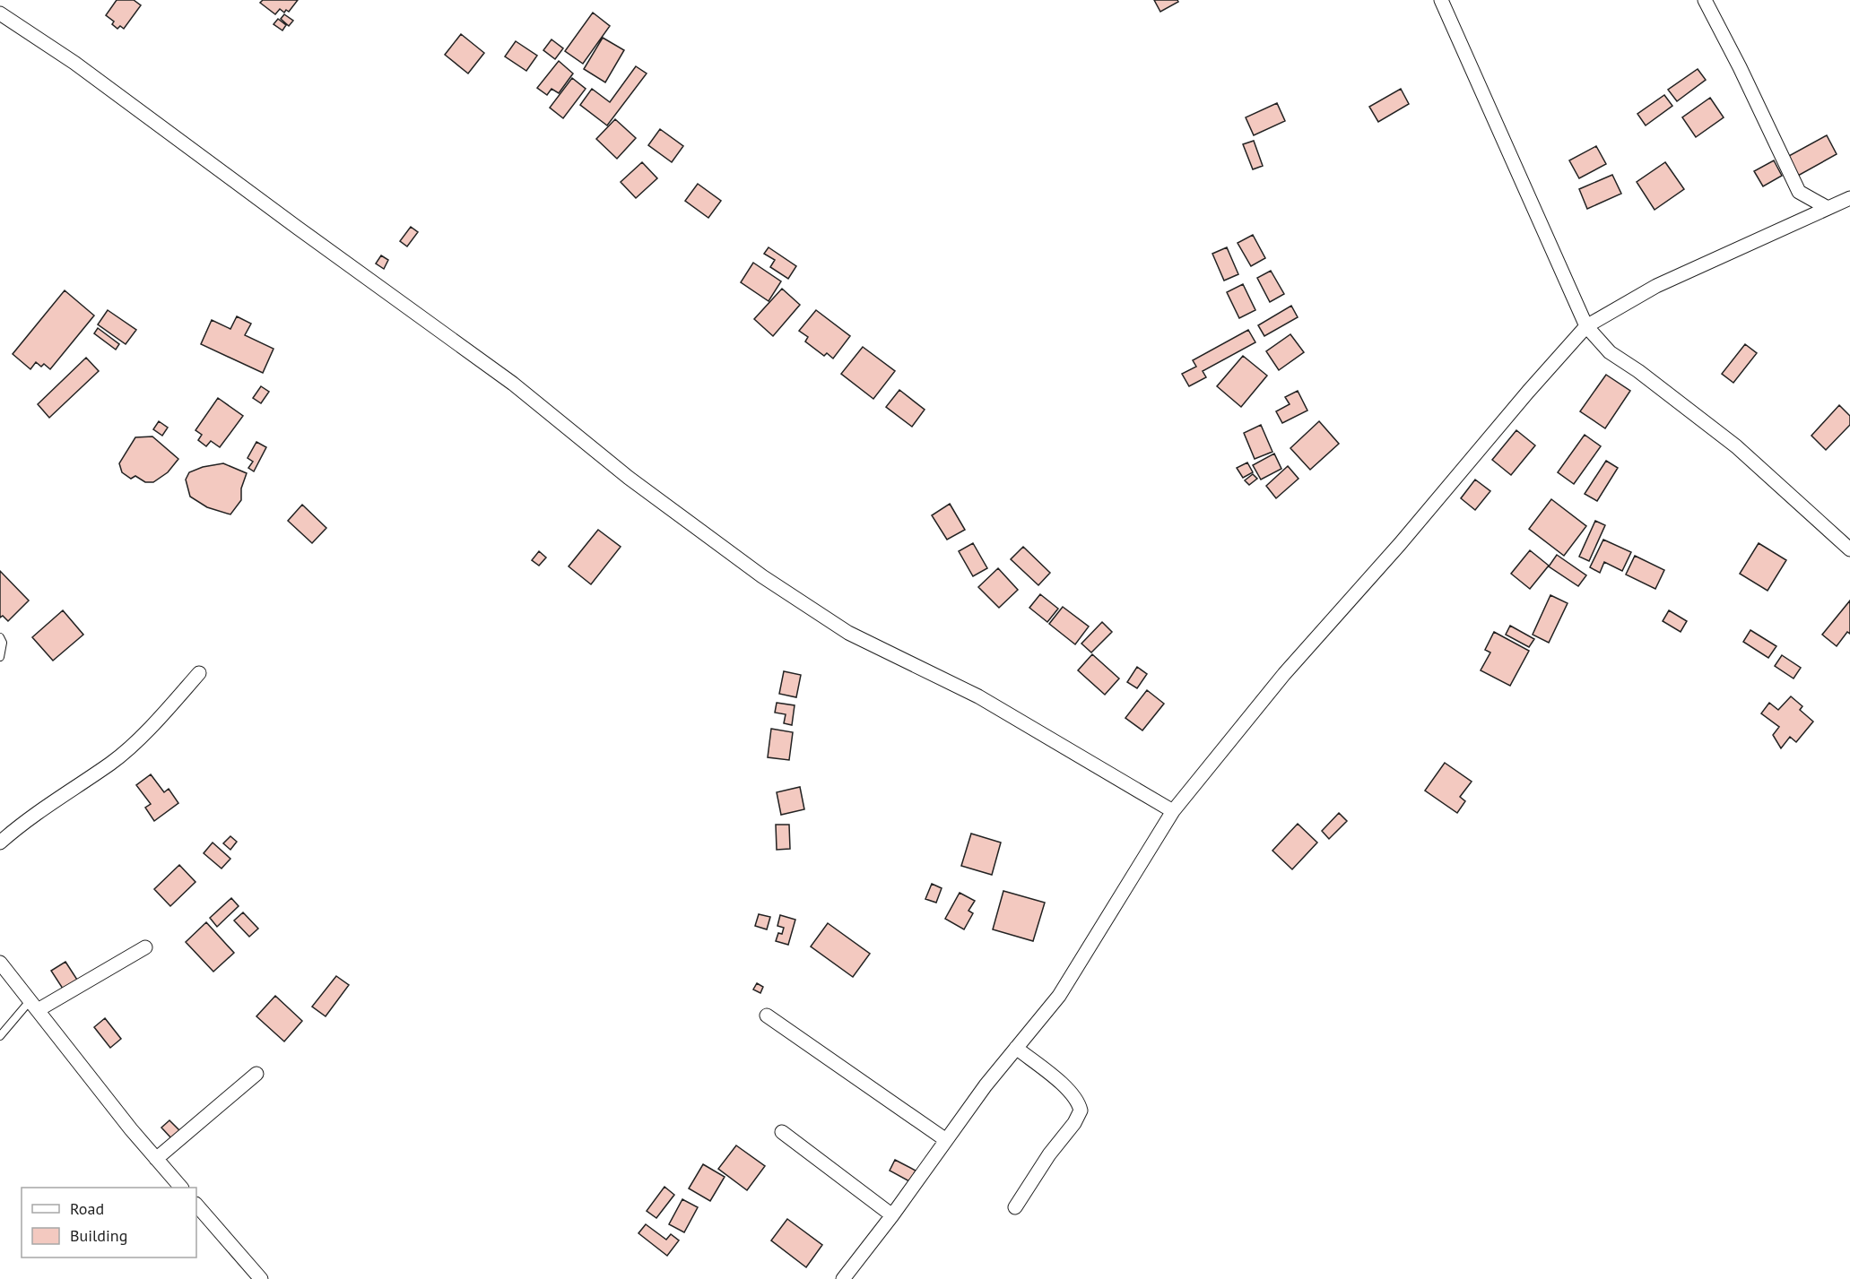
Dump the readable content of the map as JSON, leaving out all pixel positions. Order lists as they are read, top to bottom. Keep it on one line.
{"legend":["Road","Building"]}
